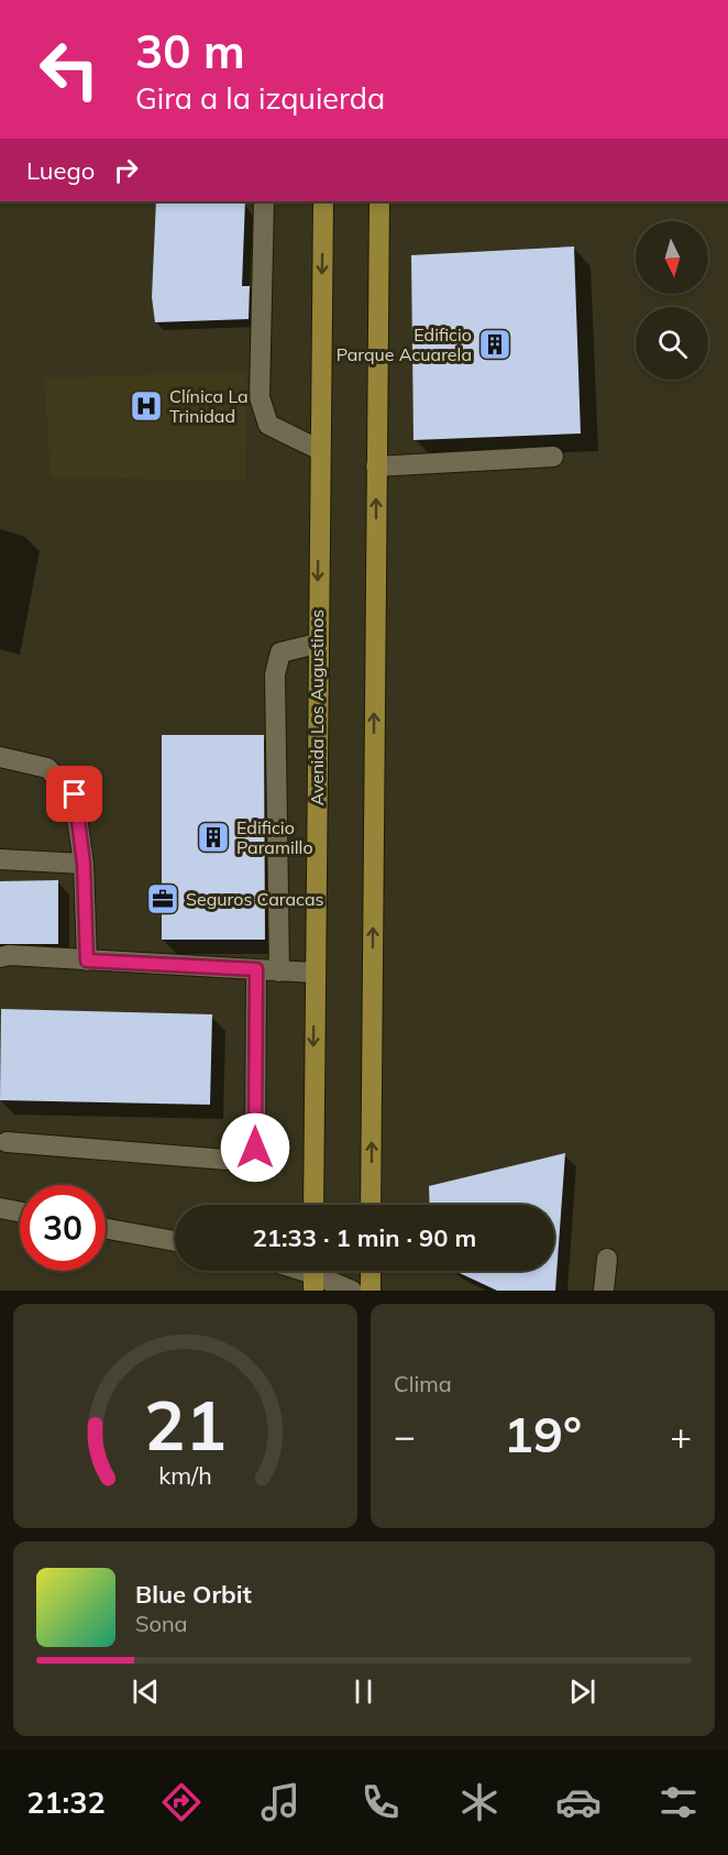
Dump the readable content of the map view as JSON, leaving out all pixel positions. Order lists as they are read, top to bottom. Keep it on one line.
{"streets":{"main road":["Avenida Los Augustinos"]},"places":{"building":["Edificio Parque Acuarela","Edificio Paramillo"],"hospital":["Clínica La Trinidad"],"office":["Seguros Caracas"]},"north":"bottom","page":{"turn":["30 m","Gira a la izquierda"],"then":"Luego","limit":"30","trip":"21:33 · 1 min · 90 m","tile":"Clima","heat":["−","19°","+"],"song":["Blue Orbit","Sona"],"tabs":"21:32","gauge":["21","km/h"]}}
